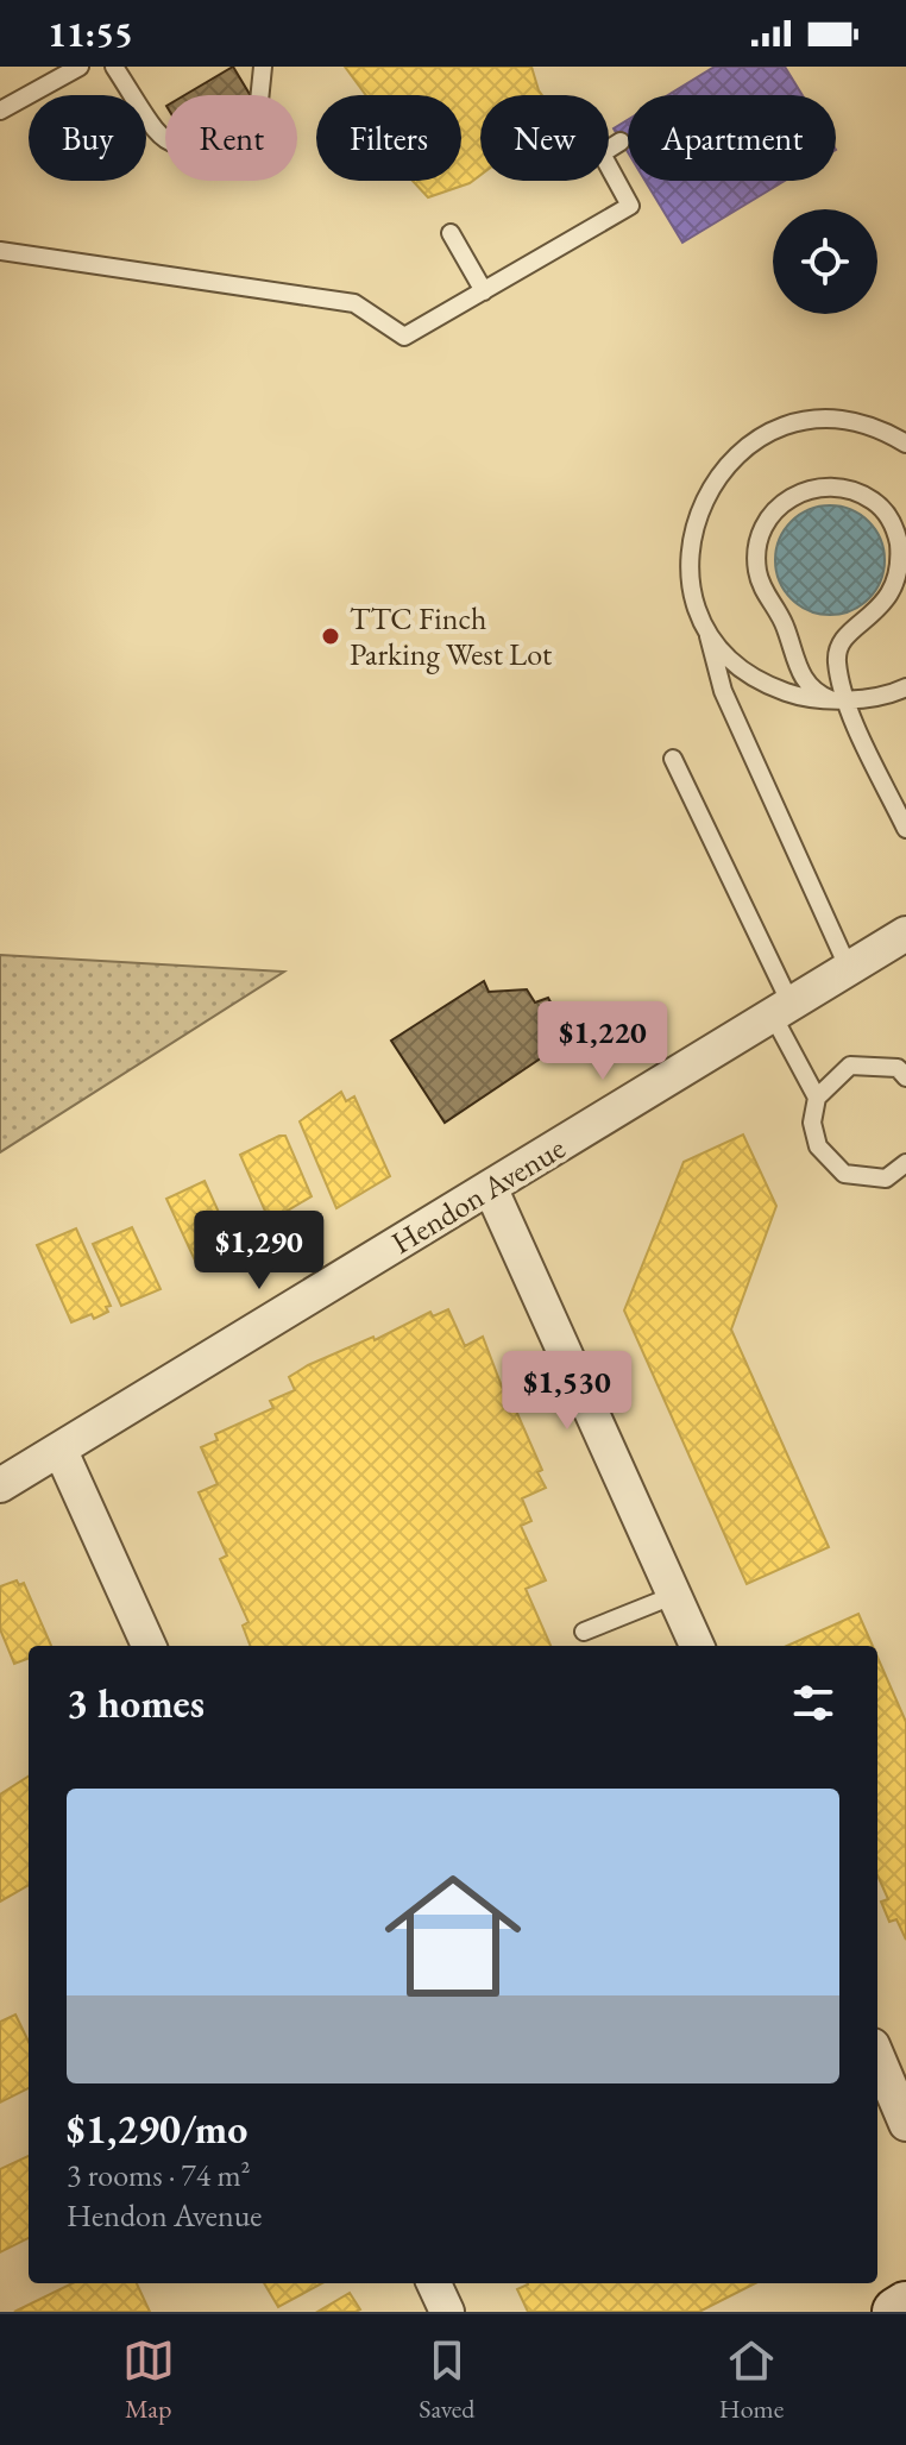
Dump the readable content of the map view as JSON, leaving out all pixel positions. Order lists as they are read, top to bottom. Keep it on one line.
{"streets":{"street":["Hendon Avenue"]},"places":["TTC Finch Parking West Lot"],"page":{"status":"11:55","chip":["Buy","Rent","Filters","New","Apartment"],"price":["$1,220","$1,290","$1,530"],"heading":"3 homes","list":[{"name":"$1,290/mo","note":"3 rooms · 74 m² · Hendon Avenue"}],"tabs":["Map","Saved","Home"]}}
